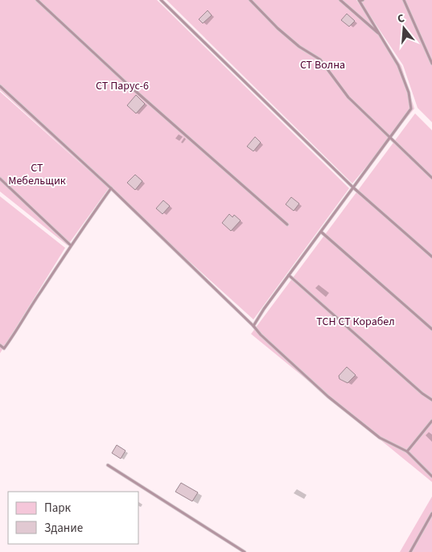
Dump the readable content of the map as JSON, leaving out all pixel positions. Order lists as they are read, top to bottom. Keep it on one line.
{"parks":["СТ Волна","СТ Парус-6","СТ Мебельщик","ТСН СТ Корабел"],"legend":["Парк","Здание"],"north":"top"}
